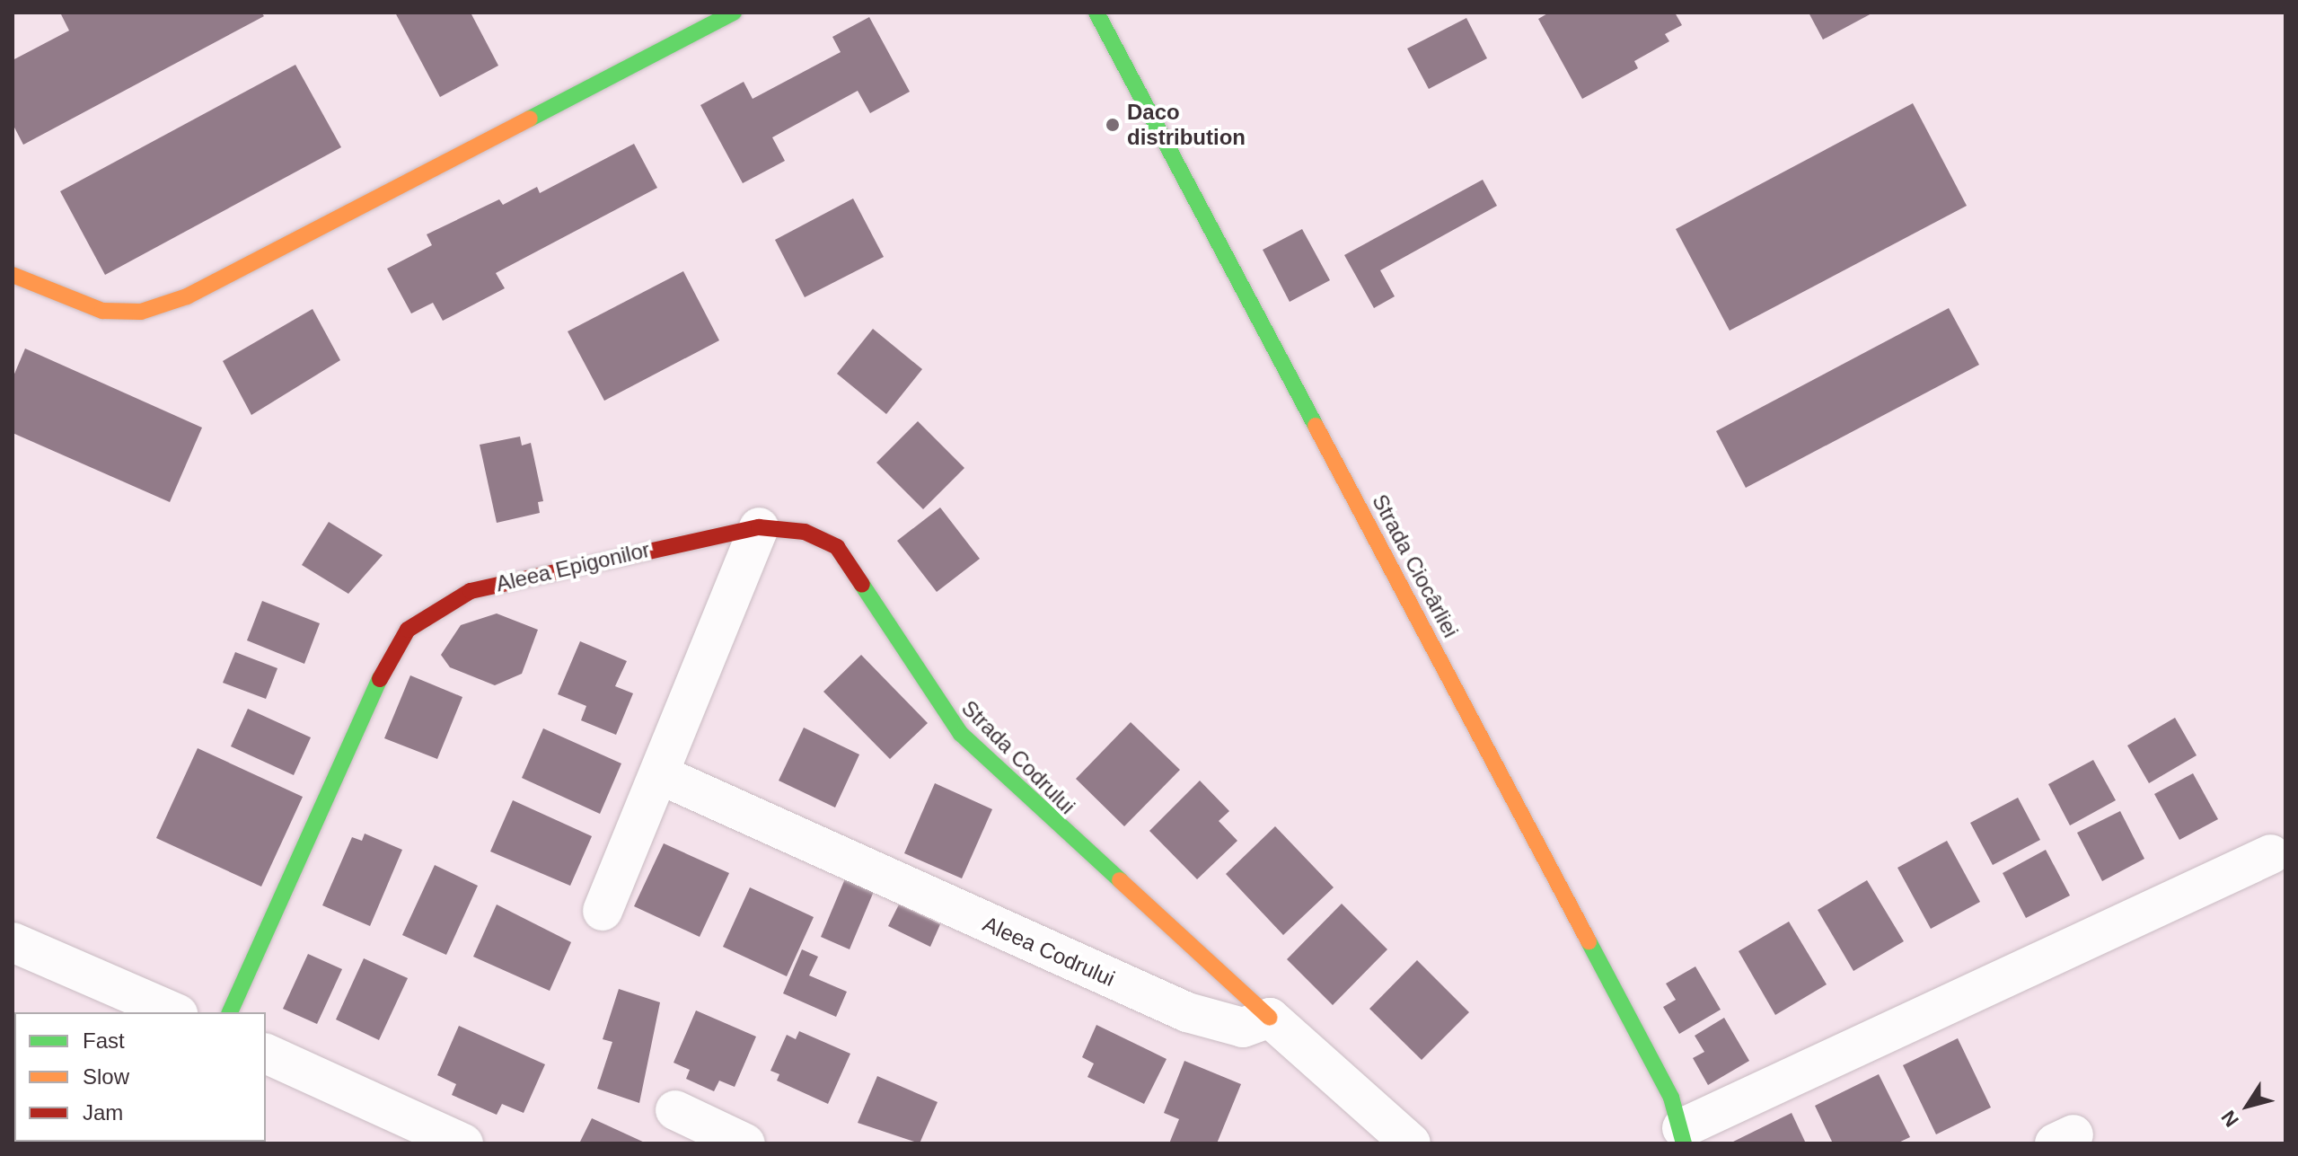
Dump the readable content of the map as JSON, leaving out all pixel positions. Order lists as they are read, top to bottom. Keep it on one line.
{"streets":{"street":["Strada Ciocârliei","Aleea Epigonilor","Strada Codrului","Aleea Codrului"]},"crossings":[["Aleea Epigonilor","Strada Codrului"],["Strada Codrului","Aleea Codrului"]],"places":["Daco distribution"],"legend":["Fast","Slow","Jam"],"north":"bottom left"}
